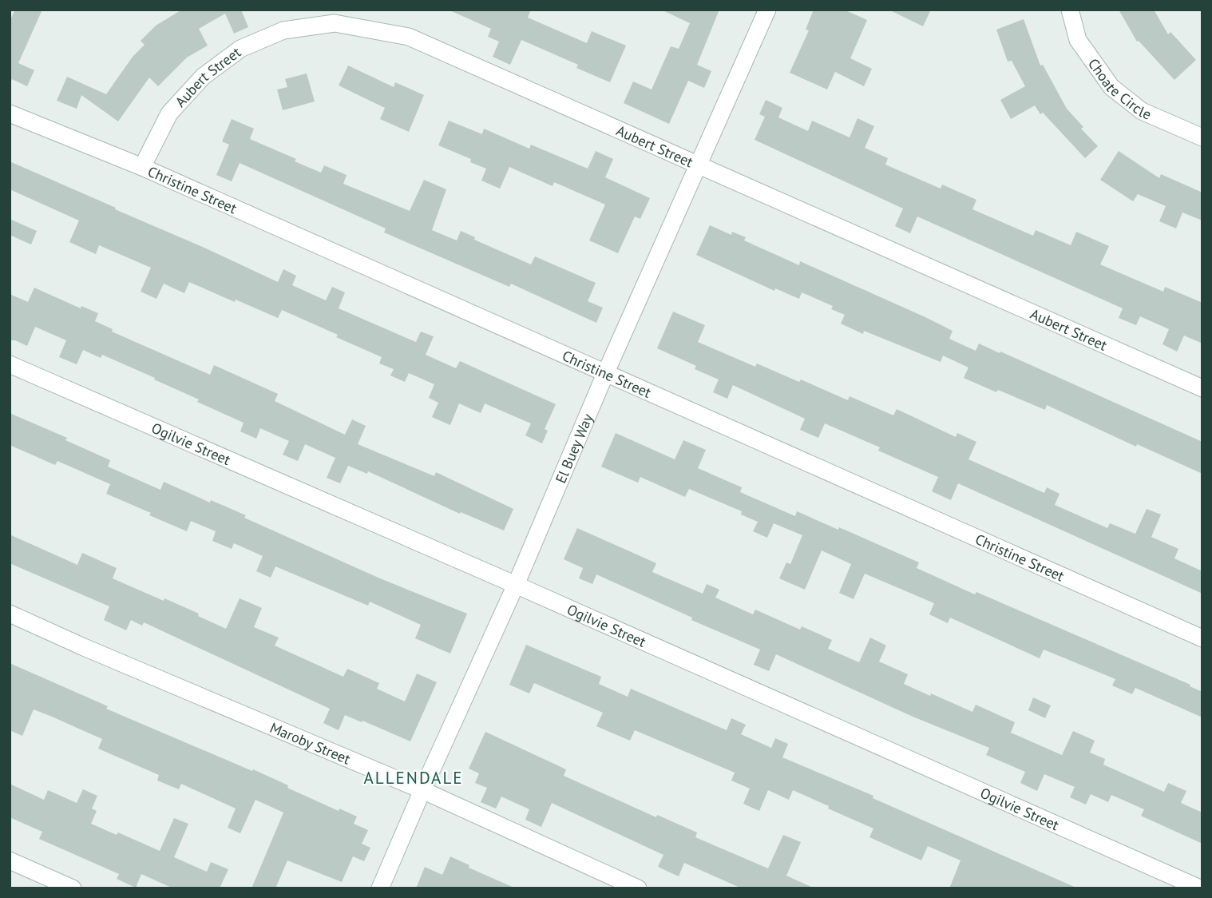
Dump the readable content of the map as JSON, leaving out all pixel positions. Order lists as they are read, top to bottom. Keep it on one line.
{"streets":{"street":["Aubert Street","Choate Circle","Christine Street","Ogilvie Street","El Buey Way","Maroby Street"]},"crossings":[["Aubert Street","Christine Street"],["Aubert Street","El Buey Way"],["Christine Street","El Buey Way"],["Ogilvie Street","El Buey Way"],["El Buey Way","Maroby Street"]],"districts":["ALLENDALE"]}
